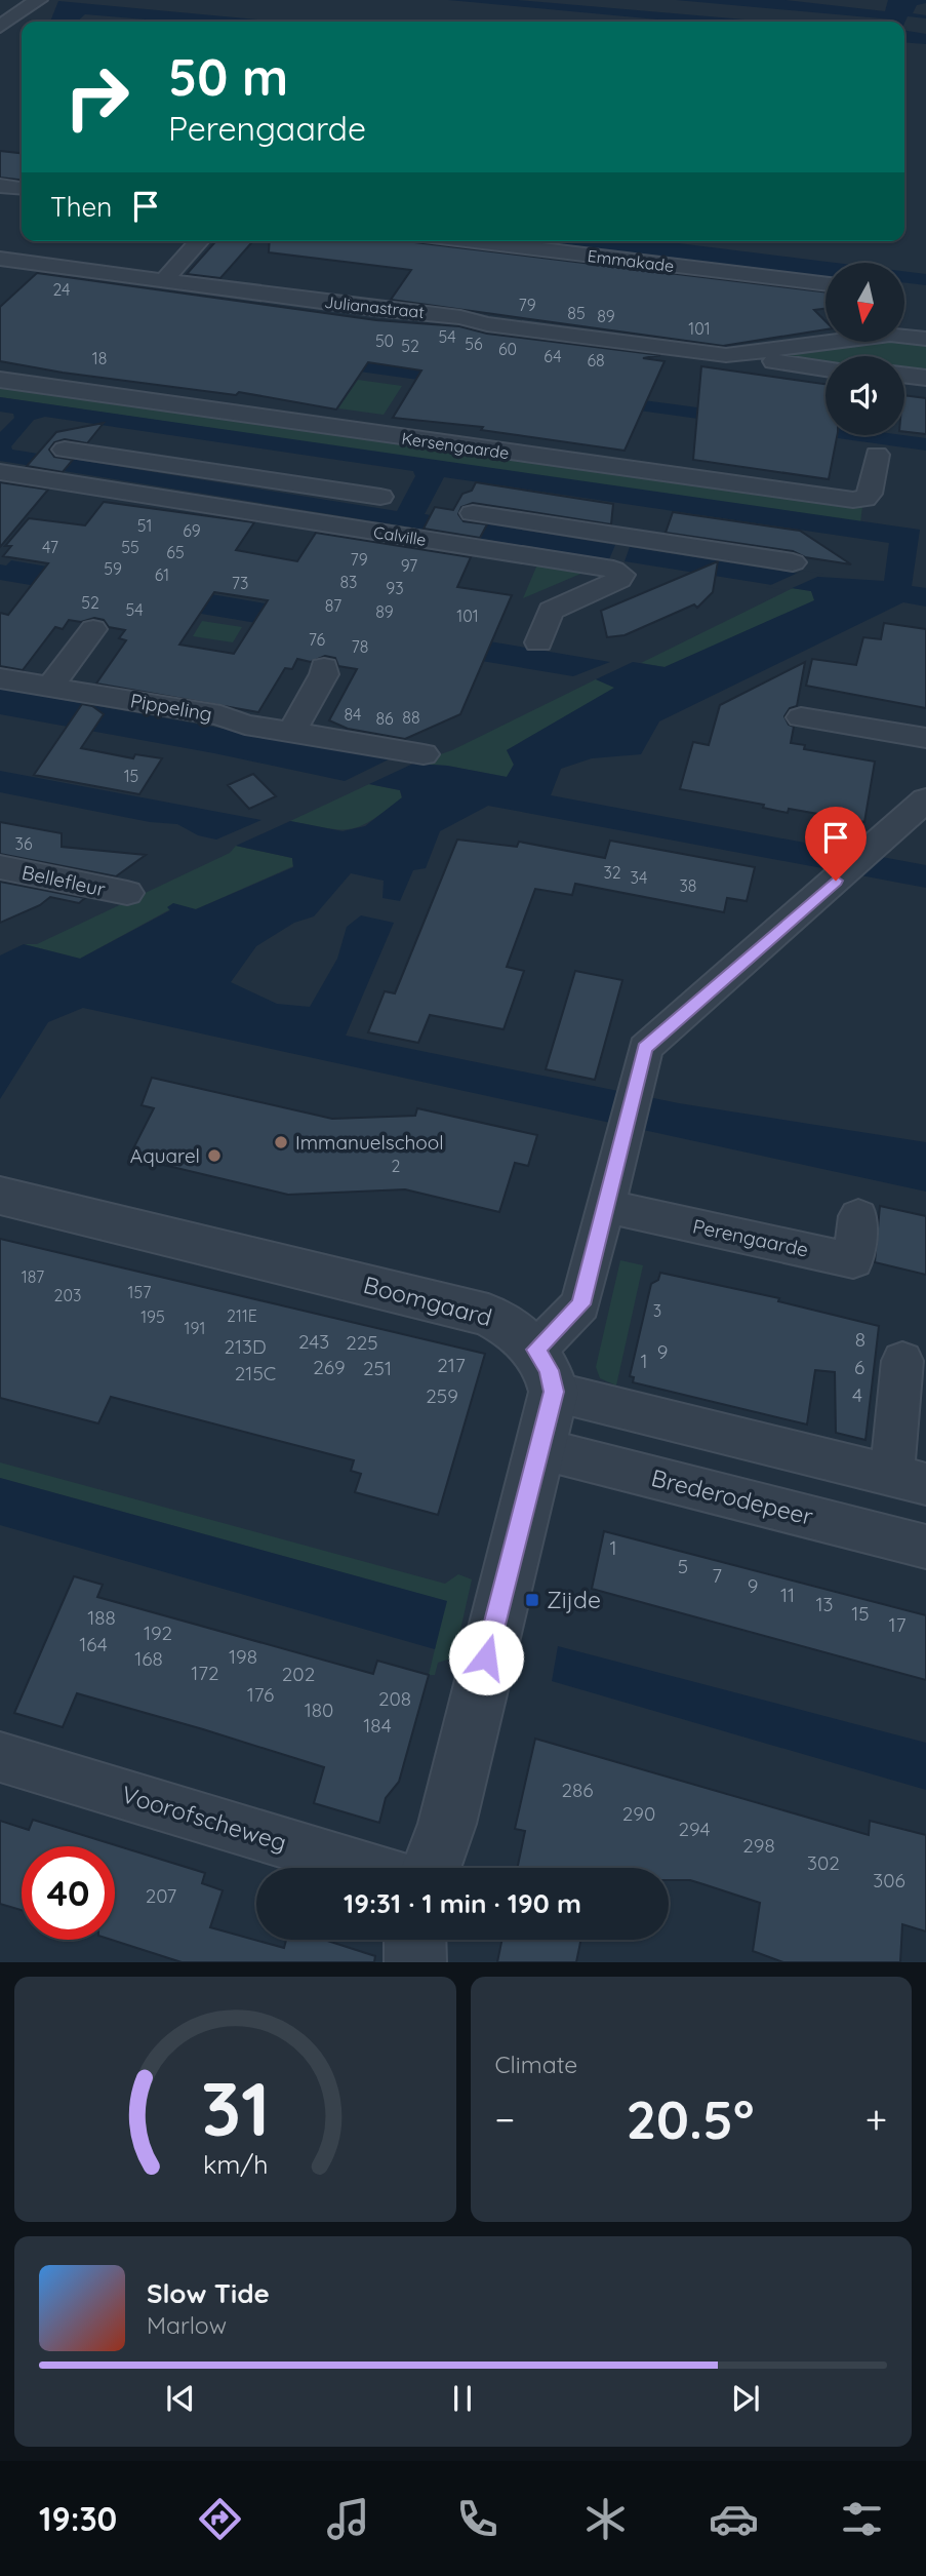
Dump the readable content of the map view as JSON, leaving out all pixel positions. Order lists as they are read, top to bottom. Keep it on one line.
{"streets":{"street":["Emmakade","Julianastraat","Kersengaarde","Calville","Pippeling","Bellefleur","Perengaarde","Boomgaard","Brederodepeer","Voorofscheweg"]},"places":{"other":["Immanuelschool","Aquarel"],"transit":["Zijde"]},"house_numbers":["24","79","85","89","101","54","50","56","52","60","64","18","68","51","69","47","55","65","79","97","59","61","83","73","93","52","87","54","89","101","76","78","84","88","86","15","36","32","34","38","2","187","157","203","3","211E","195","191","8","243","225","213D","9","1","217","269","6","251","215C","4","259","1","5","7","9","11","13","15","188","17","192","164","198","168","172","202","176","208","180","184","286","290","294","298","302","306","207"],"north":"bottom","page":{"turn":["50 m","Perengaarde"],"then":"Then","limit":"40","trip":"19:31 · 1 min · 190 m","tile":"Climate","heat":["−","20.5°","+"],"song":["Slow Tide","Marlow"],"tabs":"19:30","gauge":["31","km/h"]}}
